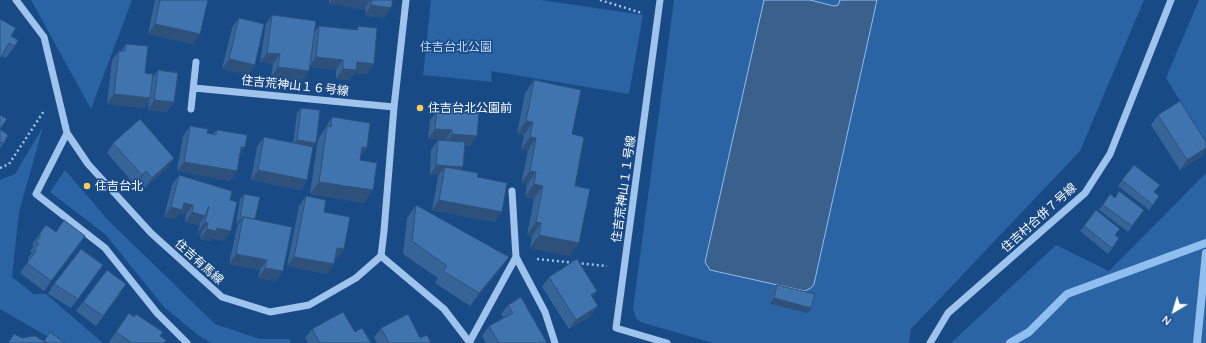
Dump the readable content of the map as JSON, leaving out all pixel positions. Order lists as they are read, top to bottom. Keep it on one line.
{"streets":{"street":["住吉荒神山１６号線","住吉荒神山１１号線","住吉村合併７号線","住吉有馬線"]},"parks":["住吉台北公園"],"places":["住吉台北公園前","住吉台北"],"north":"bottom left"}
